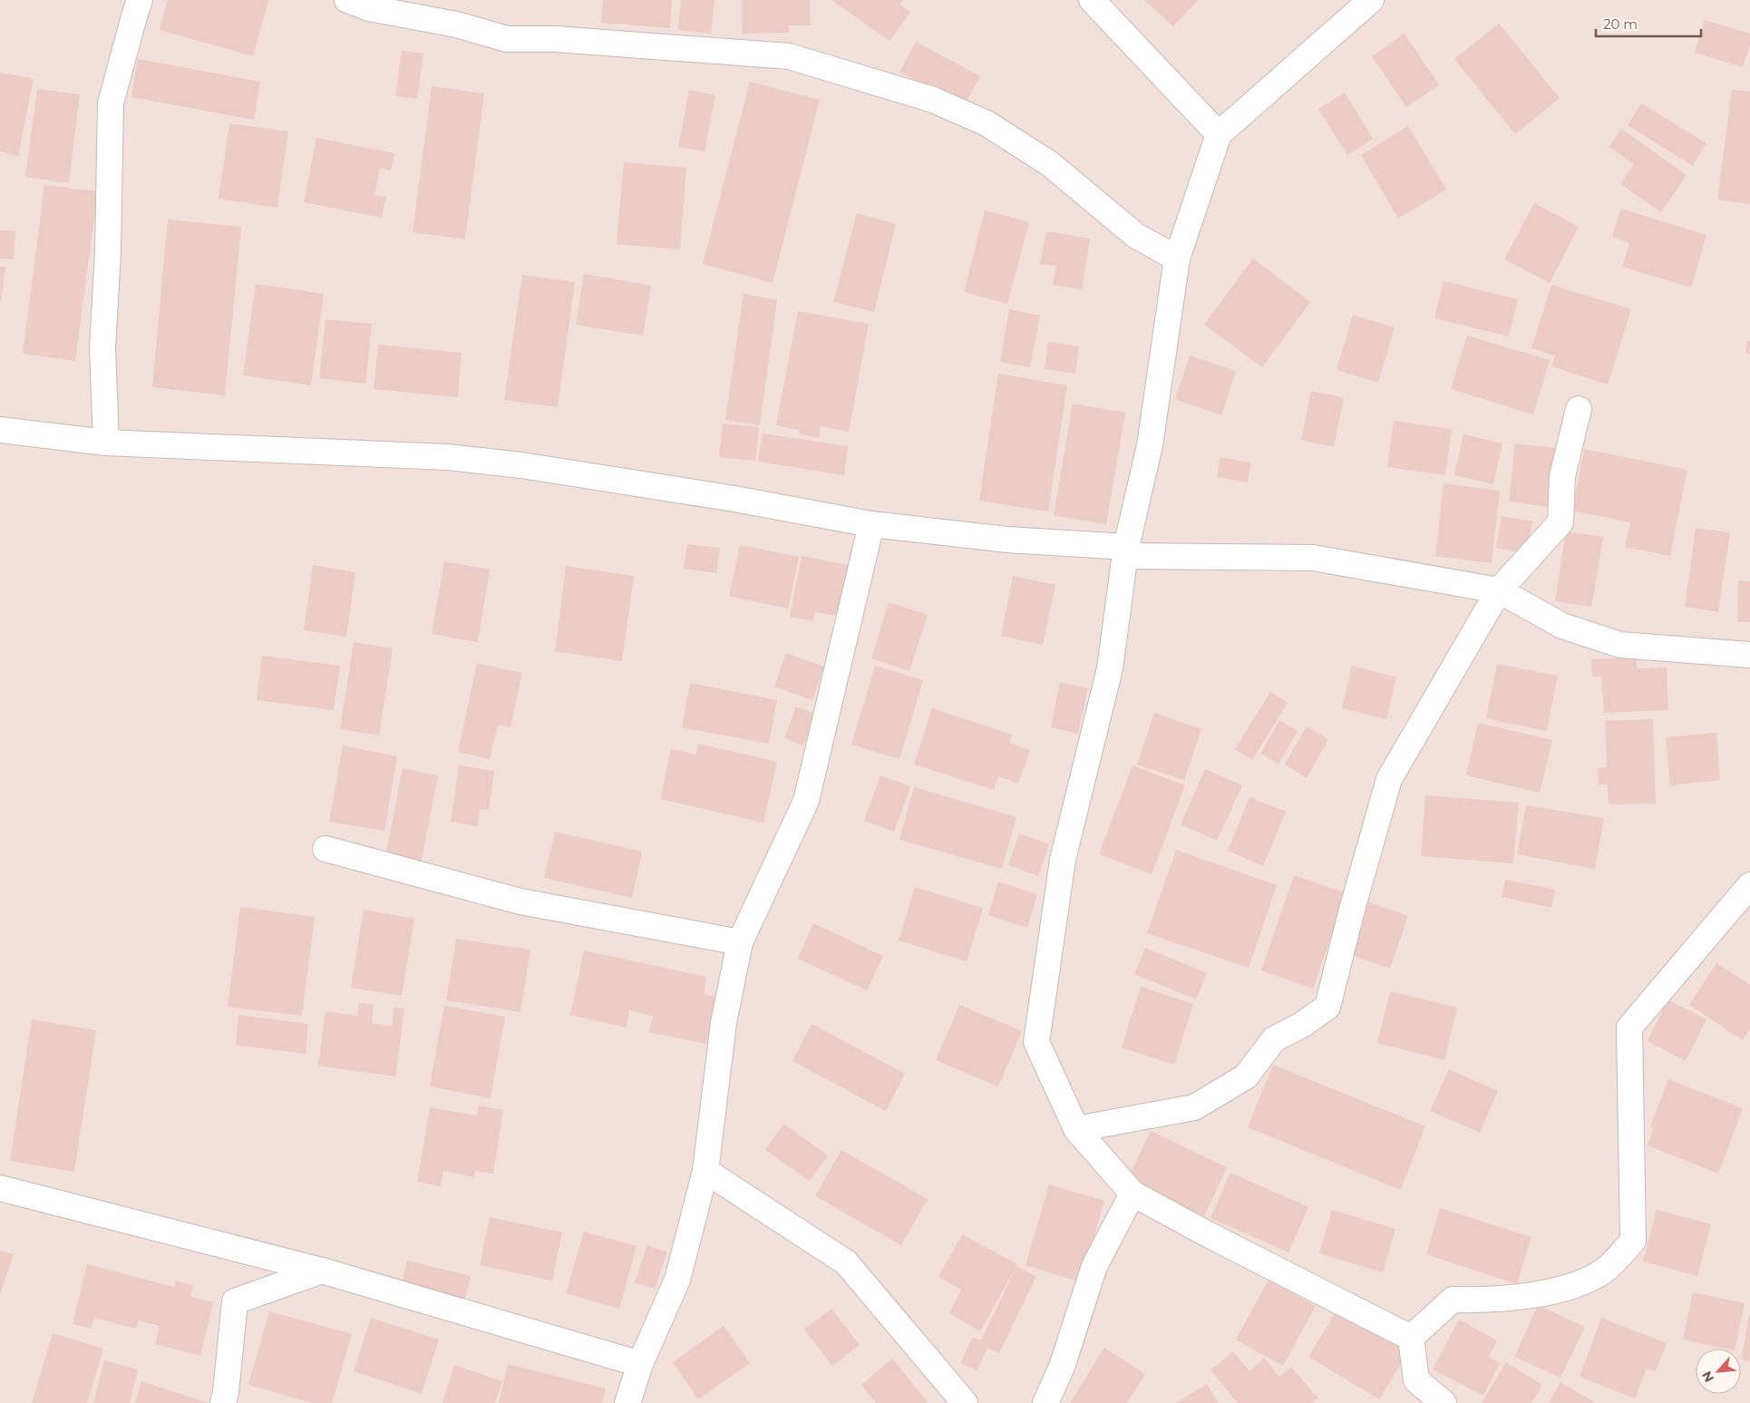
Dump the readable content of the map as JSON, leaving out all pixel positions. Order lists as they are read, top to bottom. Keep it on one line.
{"scale_bar":"20 m","north":"bottom left"}
